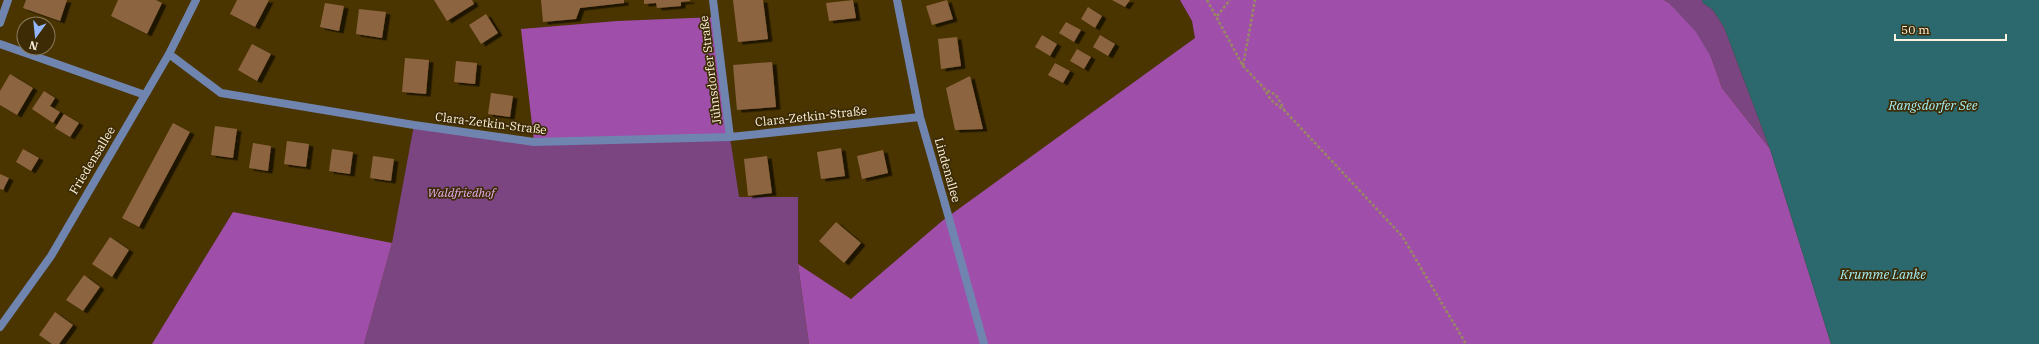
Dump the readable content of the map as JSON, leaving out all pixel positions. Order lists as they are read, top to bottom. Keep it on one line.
{"streets":{"street":["Jühnsdorfer Straße","Clara-Zetkin-Straße","Friedensallee","Lindenallee"]},"crossings":[["Jühnsdorfer Straße","Clara-Zetkin-Straße"],["Clara-Zetkin-Straße","Friedensallee"],["Clara-Zetkin-Straße","Lindenallee"]],"water":["Rangsdorfer See","Krumme Lanke"],"parks":["Waldfriedhof"],"scale_bar":"50 m","north":"bottom"}
